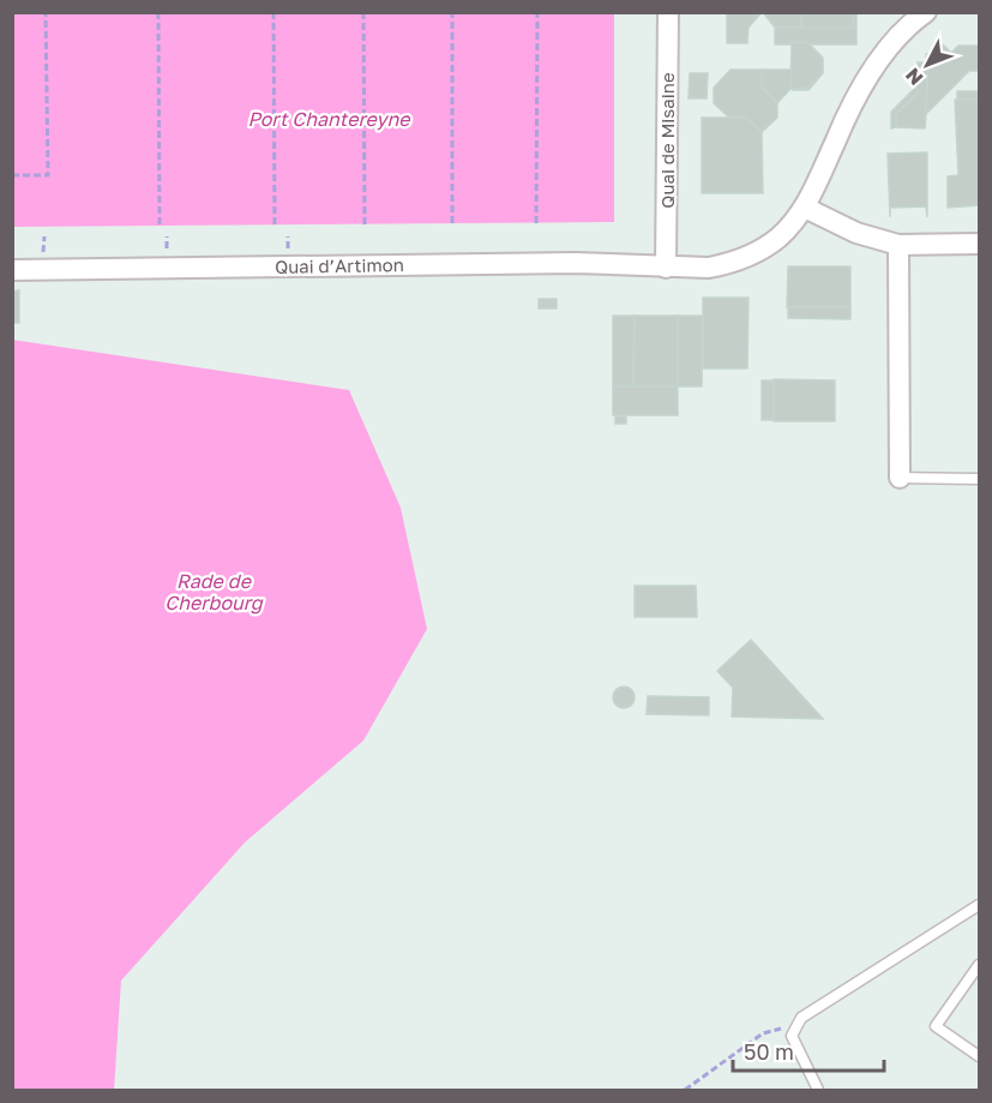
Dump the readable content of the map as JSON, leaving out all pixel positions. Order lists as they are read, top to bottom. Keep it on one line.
{"streets":{"street":["Quai de Misaine","Quai d’Artimon"]},"crossings":[["Quai de Misaine","Quai d’Artimon"]],"water":["Port Chantereyne","Rade de Cherbourg"],"scale_bar":"50 m","north":"bottom left"}
